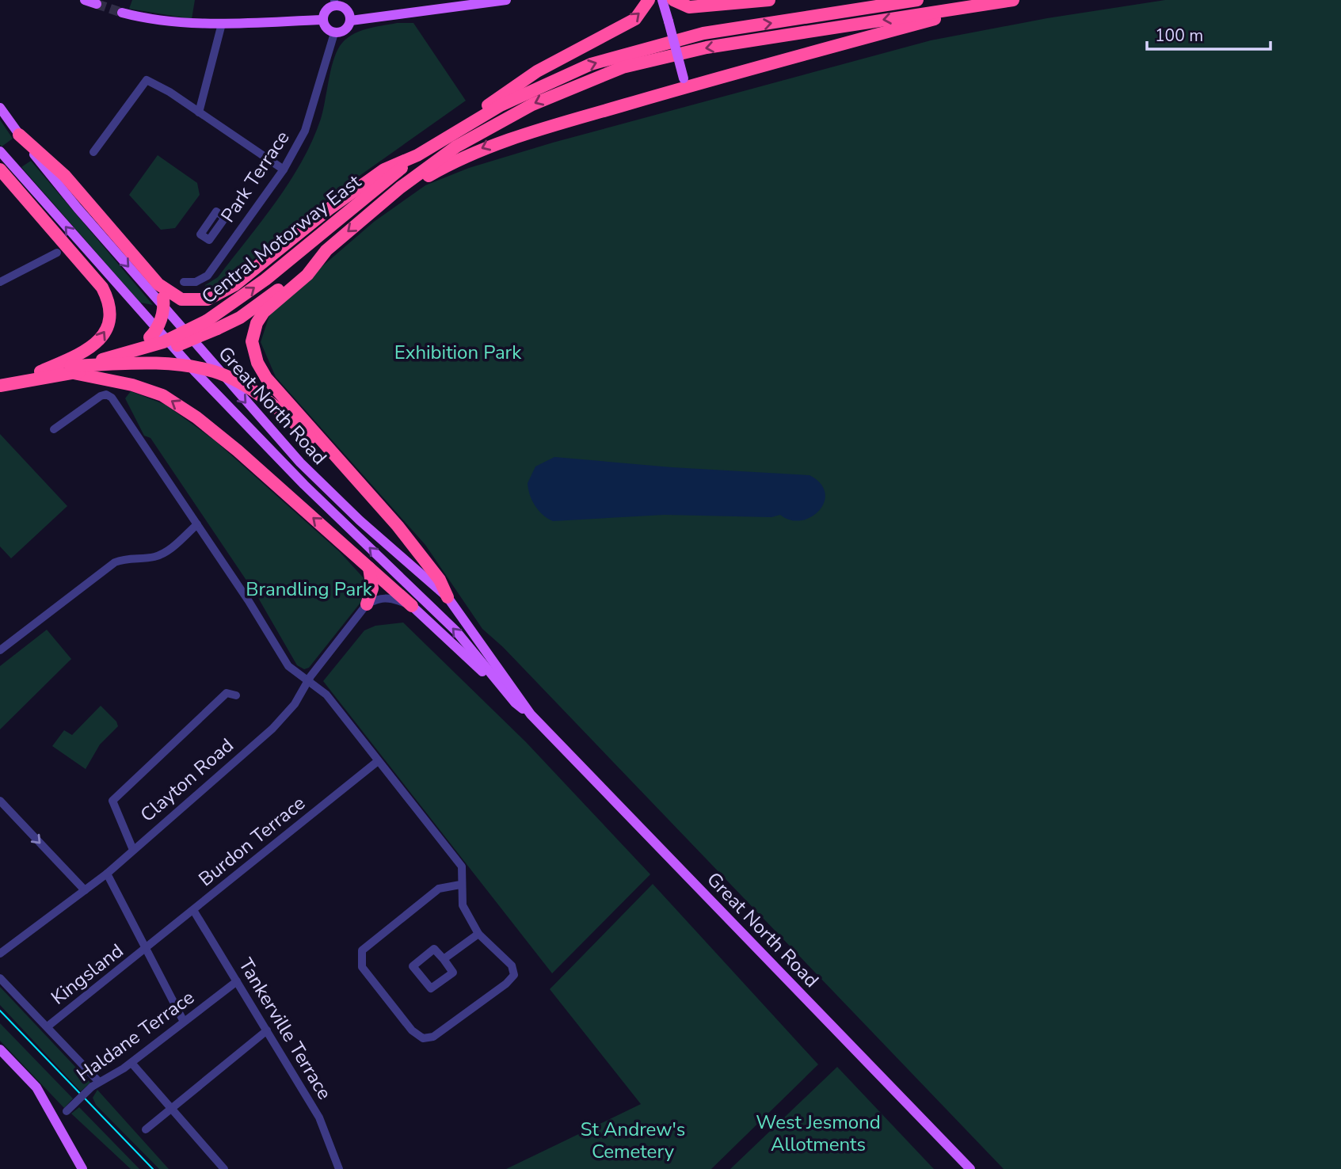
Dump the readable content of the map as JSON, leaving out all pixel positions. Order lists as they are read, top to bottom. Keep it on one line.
{"streets":{"highway":["Central Motorway East"],"main road":["Great North Road"],"street":["Park Terrace","Clayton Road","Burdon Terrace","Kingsland","Tankerville Terrace","Haldane Terrace"]},"crossings":[["Burdon Terrace","Kingsland"],["Burdon Terrace","Tankerville Terrace"],["Tankerville Terrace","Haldane Terrace"]],"parks":["Exhibition Park","Brandling Park","West Jesmond Allotments","St Andrew's Cemetery"],"scale_bar":"100 m"}
